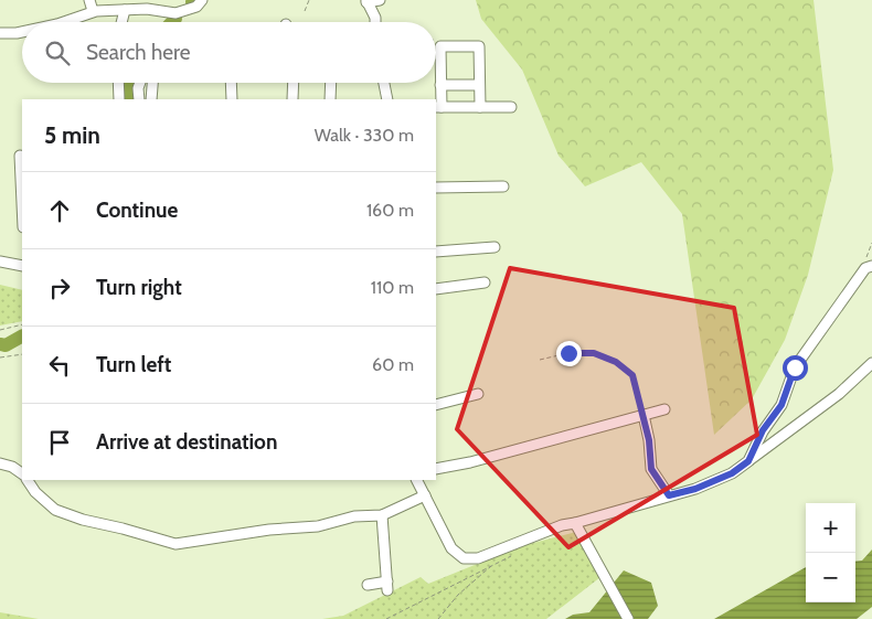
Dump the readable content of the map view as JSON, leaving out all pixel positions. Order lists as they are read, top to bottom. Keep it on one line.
{"page":{"search":"Search here","heading":["5 min","Walk · 330 m"],"list":[["Continue","160 m"],["Turn right","110 m"],["Turn left","60 m"],"Arrive at destination"],"map_buttons":["+","−"]}}
